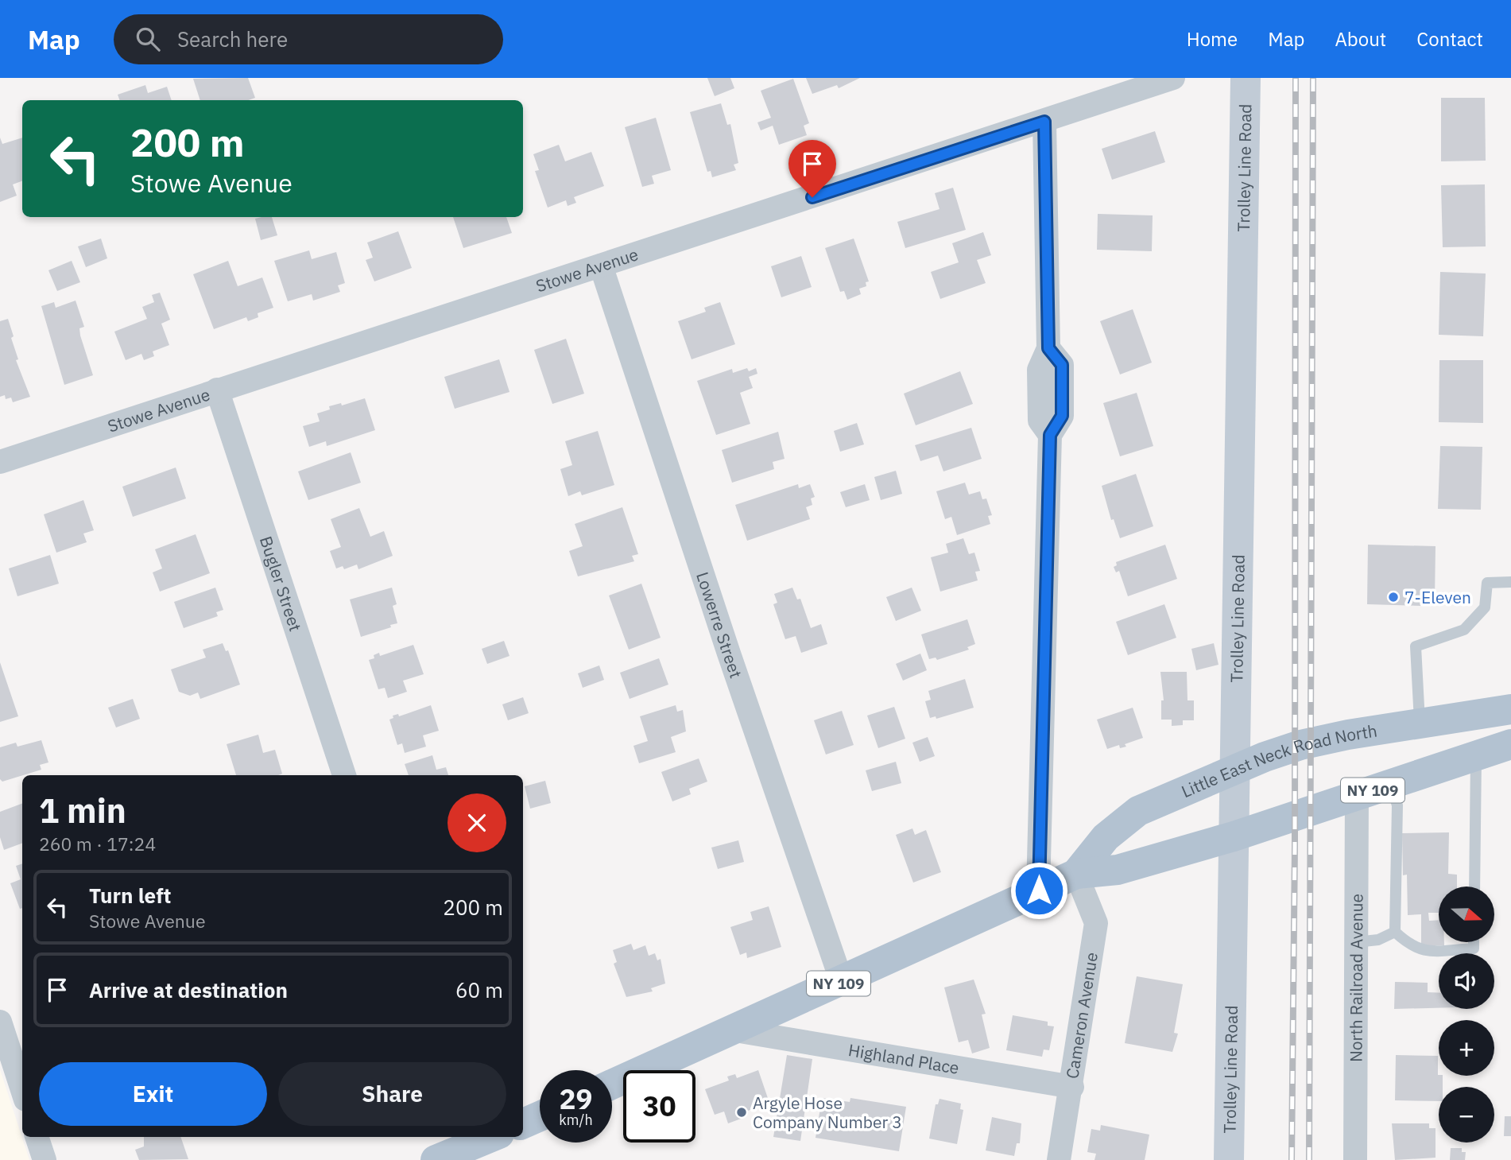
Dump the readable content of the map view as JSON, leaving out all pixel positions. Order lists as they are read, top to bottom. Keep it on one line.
{"streets":{"main road":["Trolley Line Road","Little East Neck Road North","NY 109"],"street":["Stowe Avenue","Bugler Street","Lowerre Street","North Railroad Avenue","Cameron Avenue","Highland Place"]},"crossings":[["Trolley Line Road","Little East Neck Road North"],["Stowe Avenue","Bugler Street"],["Stowe Avenue","Lowerre Street"],["Lowerre Street","Little East Neck Road North"],["Little East Neck Road North","North Railroad Avenue"],["Little East Neck Road North","Cameron Avenue"],["Little East Neck Road North","Highland Place"],["Cameron Avenue","Highland Place"]],"places":["7-Eleven","Argyle Hose Company Number 3"],"north":"right","page":{"header":"Map","search":"Search here","nav":["Home","Map","About","Contact"],"turn":["200 m","Stowe Avenue"],"heading":["1 min","260 m · 17:24"],"list":[{"name":"Turn left","note":"Stowe Avenue","value":"200 m"},{"name":"Arrive at destination","value":"60 m"}],"map_buttons":["+","−"],"buttons":["Exit","Share"],"speed":"29 km/h","limit":"30"}}
